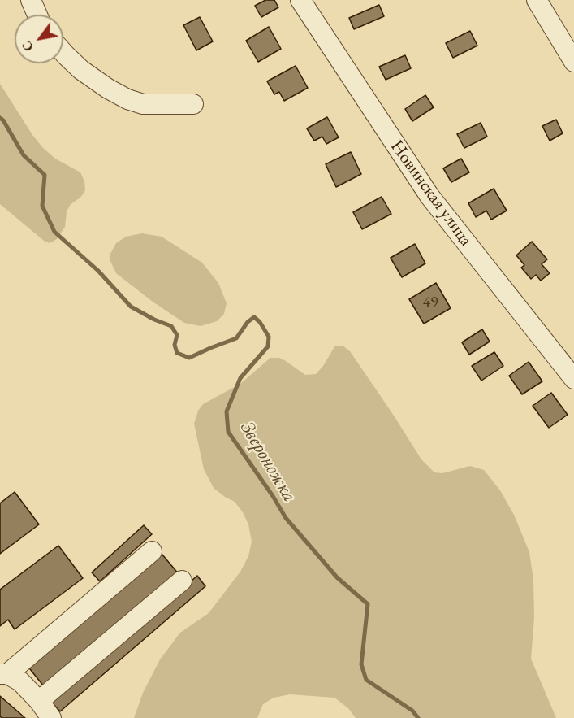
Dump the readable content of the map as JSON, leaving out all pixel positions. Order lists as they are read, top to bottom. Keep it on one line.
{"streets":{"street":["Новинская улица"]},"water":["Звероножка"],"house_numbers":["49"],"north":"bottom left"}
